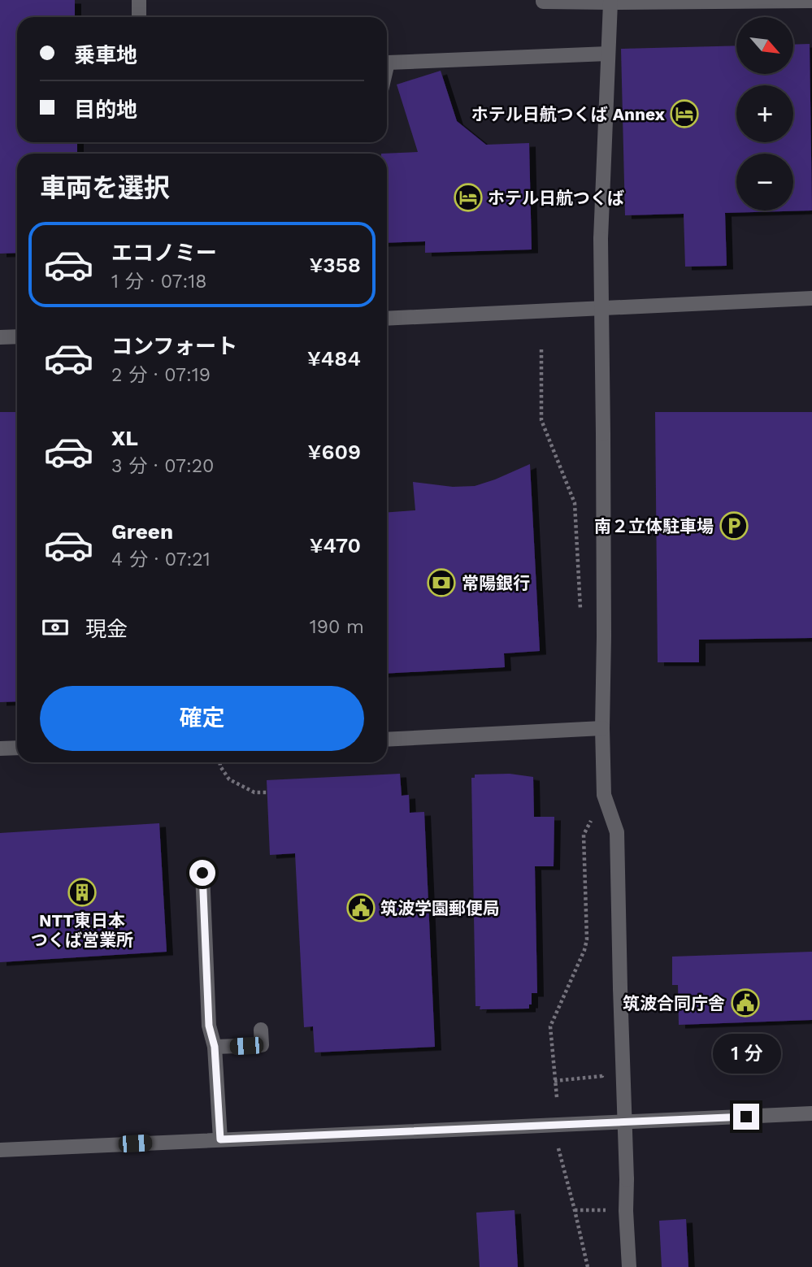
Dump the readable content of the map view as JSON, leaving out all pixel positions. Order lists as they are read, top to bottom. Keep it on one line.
{"places":{"hotel":["ホテル日航つくば Annex","ホテル日航つくば"],"parking":["南２立体駐車場"],"bank":["常陽銀行"],"building":["NTT東日本 つくば営業所"],"public building":["筑波学園郵便局","筑波合同庁舎"]},"north":"bottom right","page":{"map_buttons":["+","−"],"banner":["乗車地","目的地"],"heading":"車両を選択","list":[{"name":"エコノミー","note":"1 分 · 07:18","value":"¥358"},{"name":"コンフォート","note":"2 分 · 07:19","value":"¥484"},{"name":"XL","note":"3 分 · 07:20","value":"¥609"},{"name":"Green","note":"4 分 · 07:21","value":"¥470"}],"pay":["現金","190 m"],"buttons":"確定","bubble":"1 分"}}
